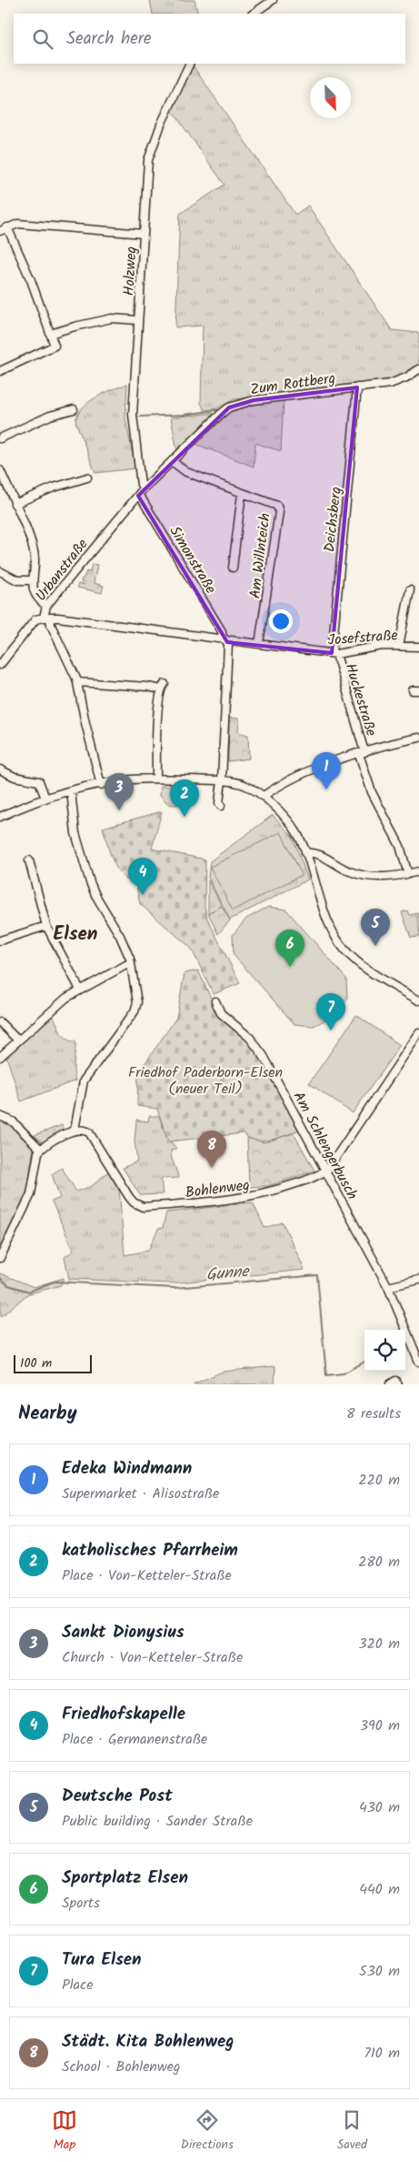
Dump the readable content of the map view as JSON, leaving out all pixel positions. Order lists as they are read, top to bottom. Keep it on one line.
{"streets":{"street":["Holzweg","Zum Rottberg","Deichsberg","Am Willnteich","Simonstraße","Urbanstraße","Josefstraße","Huckestraße","Am Schlengerbusch","Bohlenweg"]},"crossings":[["Holzweg","Zum Rottberg"],["Holzweg","Urbanstraße"],["Zum Rottberg","Deichsberg"],["Zum Rottberg","Am Willnteich"],["Zum Rottberg","Urbanstraße"],["Deichsberg","Josefstraße"],["Deichsberg","Huckestraße"],["Am Willnteich","Josefstraße"],["Simonstraße","Urbanstraße"],["Simonstraße","Josefstraße"],["Urbanstraße","Josefstraße"],["Josefstraße","Huckestraße"],["Am Schlengerbusch","Bohlenweg"]],"districts":["Elsen"],"water":["Gunne"],"parks":["Friedhof Paderborn-Elsen (neuer Teil)"],"scale_bar":"100 m","north":"bottom right","page":{"search":"Search here","pins":["1","3","2","4","5","6","7","8"],"scale":"100 m","heading":["Nearby","8 results"],"list":[{"mark":"1","name":"Edeka Windmann","note":"Supermarket · Alisostraße","value":"220 m"},{"mark":"2","name":"katholisches Pfarrheim","note":"Place · Von-Ketteler-Straße","value":"280 m"},{"mark":"3","name":"Sankt Dionysius","note":"Church · Von-Ketteler-Straße","value":"320 m"},{"mark":"4","name":"Friedhofskapelle","note":"Place · Germanenstraße","value":"390 m"},{"mark":"5","name":"Deutsche Post","note":"Public building · Sander Straße","value":"430 m"},{"mark":"6","name":"Sportplatz Elsen","note":"Sports","value":"440 m"},{"mark":"7","name":"Tura Elsen","note":"Place","value":"530 m"},{"mark":"8","name":"Städt. Kita Bohlenweg","note":"School · Bohlenweg","value":"710 m"}],"nav":["Map","Directions","Saved"]}}
